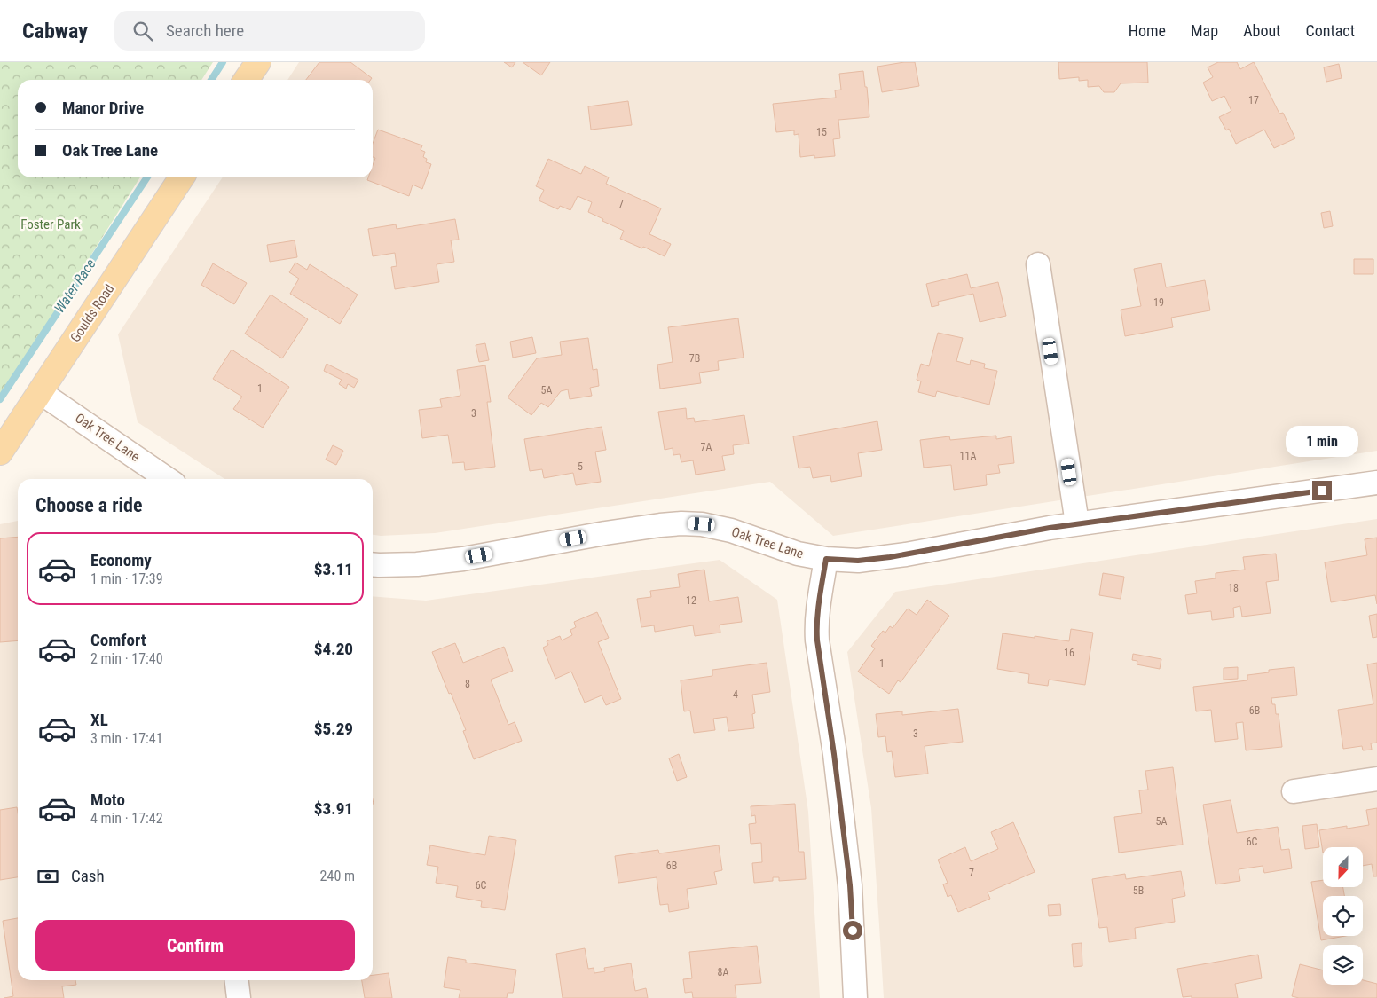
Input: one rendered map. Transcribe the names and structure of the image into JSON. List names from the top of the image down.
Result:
{
  "streets": {
    "main road": ["Goulds Road"],
    "street": ["Oak Tree Lane"]
  },
  "crossings": [
    ["Goulds Road", "Oak Tree Lane"]
  ],
  "water": ["Water Race"],
  "parks": ["Foster Park"],
  "house_numbers": [
    "17",
    "15",
    "7",
    "19",
    "7B",
    "1",
    "5A",
    "3",
    "7A",
    "11A",
    "5",
    "18",
    "12",
    "16",
    "1",
    "8",
    "4",
    "6B",
    "3",
    "5A",
    "6C",
    "6B",
    "7",
    "6C",
    "5B",
    "8A"
  ],
  "north": "bottom",
  "page": {
    "header": "Cabway",
    "search": "Search here",
    "nav": [
      "Home",
      "Map",
      "About",
      "Contact"
    ],
    "banner": ["Manor Drive", "Oak Tree Lane"],
    "bubble": "1 min",
    "heading": "Choose a ride",
    "list": [
      {
        "name": "Economy",
        "note": "1 min · 17:39",
        "value": "$3.11"
      },
      {
        "name": "Comfort",
        "note": "2 min · 17:40",
        "value": "$4.20"
      },
      {
        "name": "XL",
        "note": "3 min · 17:41",
        "value": "$5.29"
      },
      {
        "name": "Moto",
        "note": "4 min · 17:42",
        "value": "$3.91"
      }
    ],
    "pay": ["Cash", "240 m"],
    "buttons": "Confirm"
  }
}
